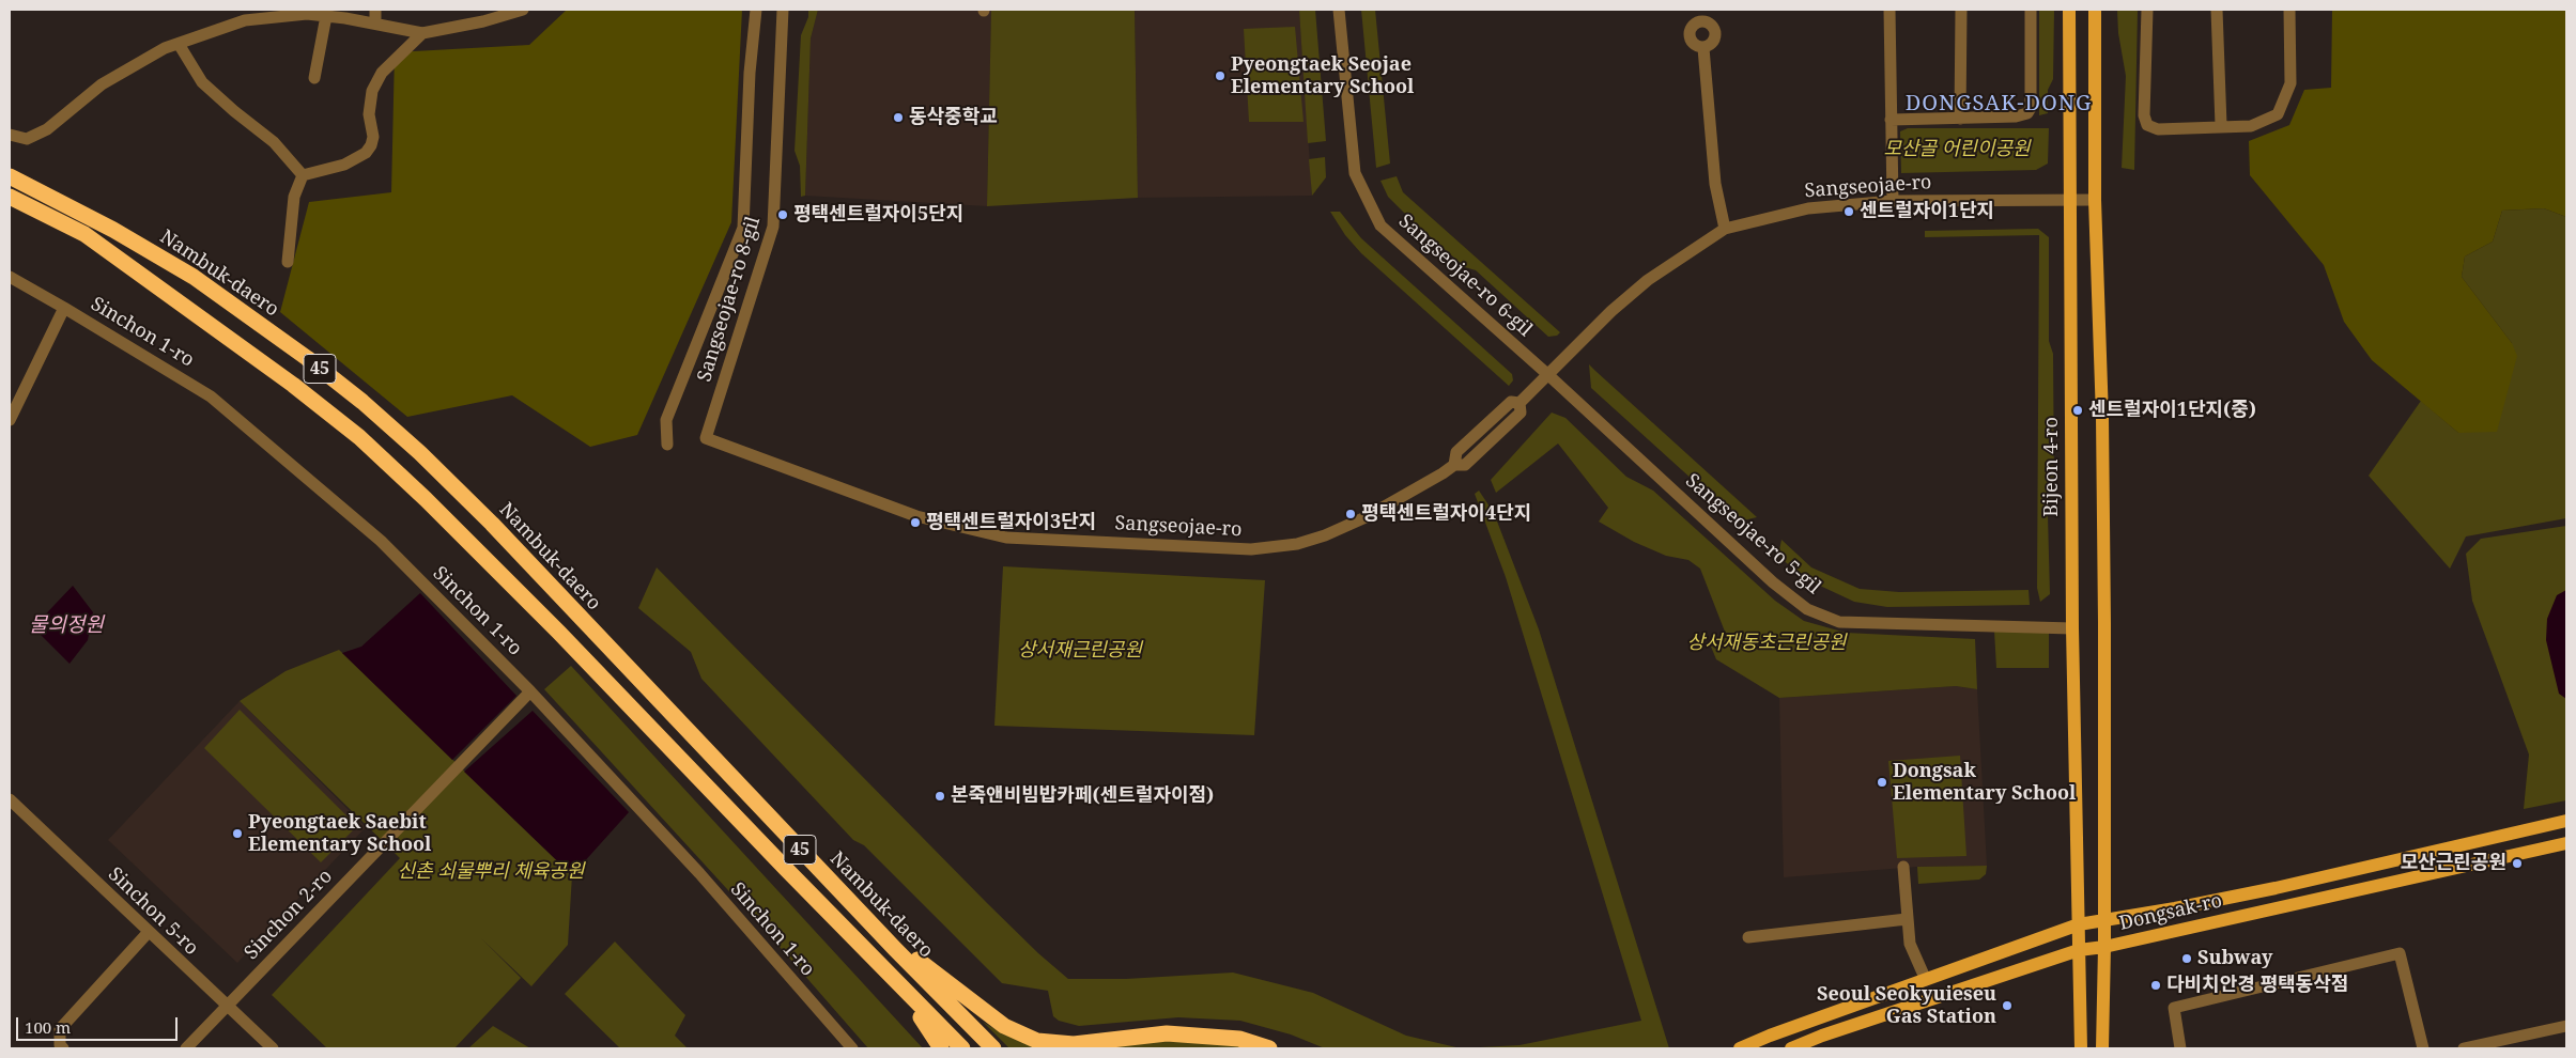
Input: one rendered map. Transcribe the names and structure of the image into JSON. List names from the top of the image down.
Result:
{
  "streets": {
    "highway": ["Nambuk-daero", "45"],
    "main road": ["Bijeon 4-ro", "Dongsak-ro"],
    "street": [
      "Sangseojae-ro",
      "Sangseojae-ro 6-gil",
      "Sangseojae-ro 8-gil",
      "Sinchon 1-ro",
      "Sangseojae-ro 5-gil",
      "Sinchon 5-ro",
      "Sinchon 2-ro"
    ]
  },
  "crossings": [
    ["Sangseojae-ro", "Sangseojae-ro 6-gil"],
    ["Sangseojae-ro", "Sangseojae-ro 8-gil"],
    ["Sangseojae-ro", "Bijeon 4-ro"],
    ["Sangseojae-ro", "Sangseojae-ro 5-gil"],
    ["Sangseojae-ro 6-gil", "Sangseojae-ro 5-gil"],
    ["Sinchon 1-ro", "Sinchon 2-ro"],
    ["Bijeon 4-ro", "Sangseojae-ro 5-gil"],
    ["Bijeon 4-ro", "Dongsak-ro"],
    ["Sinchon 5-ro", "Sinchon 2-ro"]
  ],
  "districts": ["DONGSAK-DONG"],
  "water": ["물의정원"],
  "parks": [
    "모산골 어린이공원",
    "상서재동초근린공원",
    "상서재근린공원",
    "신촌 쇠물뿌리 체육공원"
  ],
  "places": [
    "Pyeongtaek Seojae Elementary School",
    "동삭중학교",
    "센트럴자이1단지",
    "평택센트럴자이5단지",
    "센트럴자이1단지(중)",
    "평택센트럴자이4단지",
    "평택센트럴자이3단지",
    "Dongsak Elementary School",
    "본죽앤비빔밥카페(센트럴자이점)",
    "Pyeongtaek Saebit Elementary School",
    "모산근린공원",
    "Subway",
    "다비치안경 평택동삭점",
    "Seoul Seokyuieseu Gas Station"
  ],
  "scale_bar": "100 m"
}
